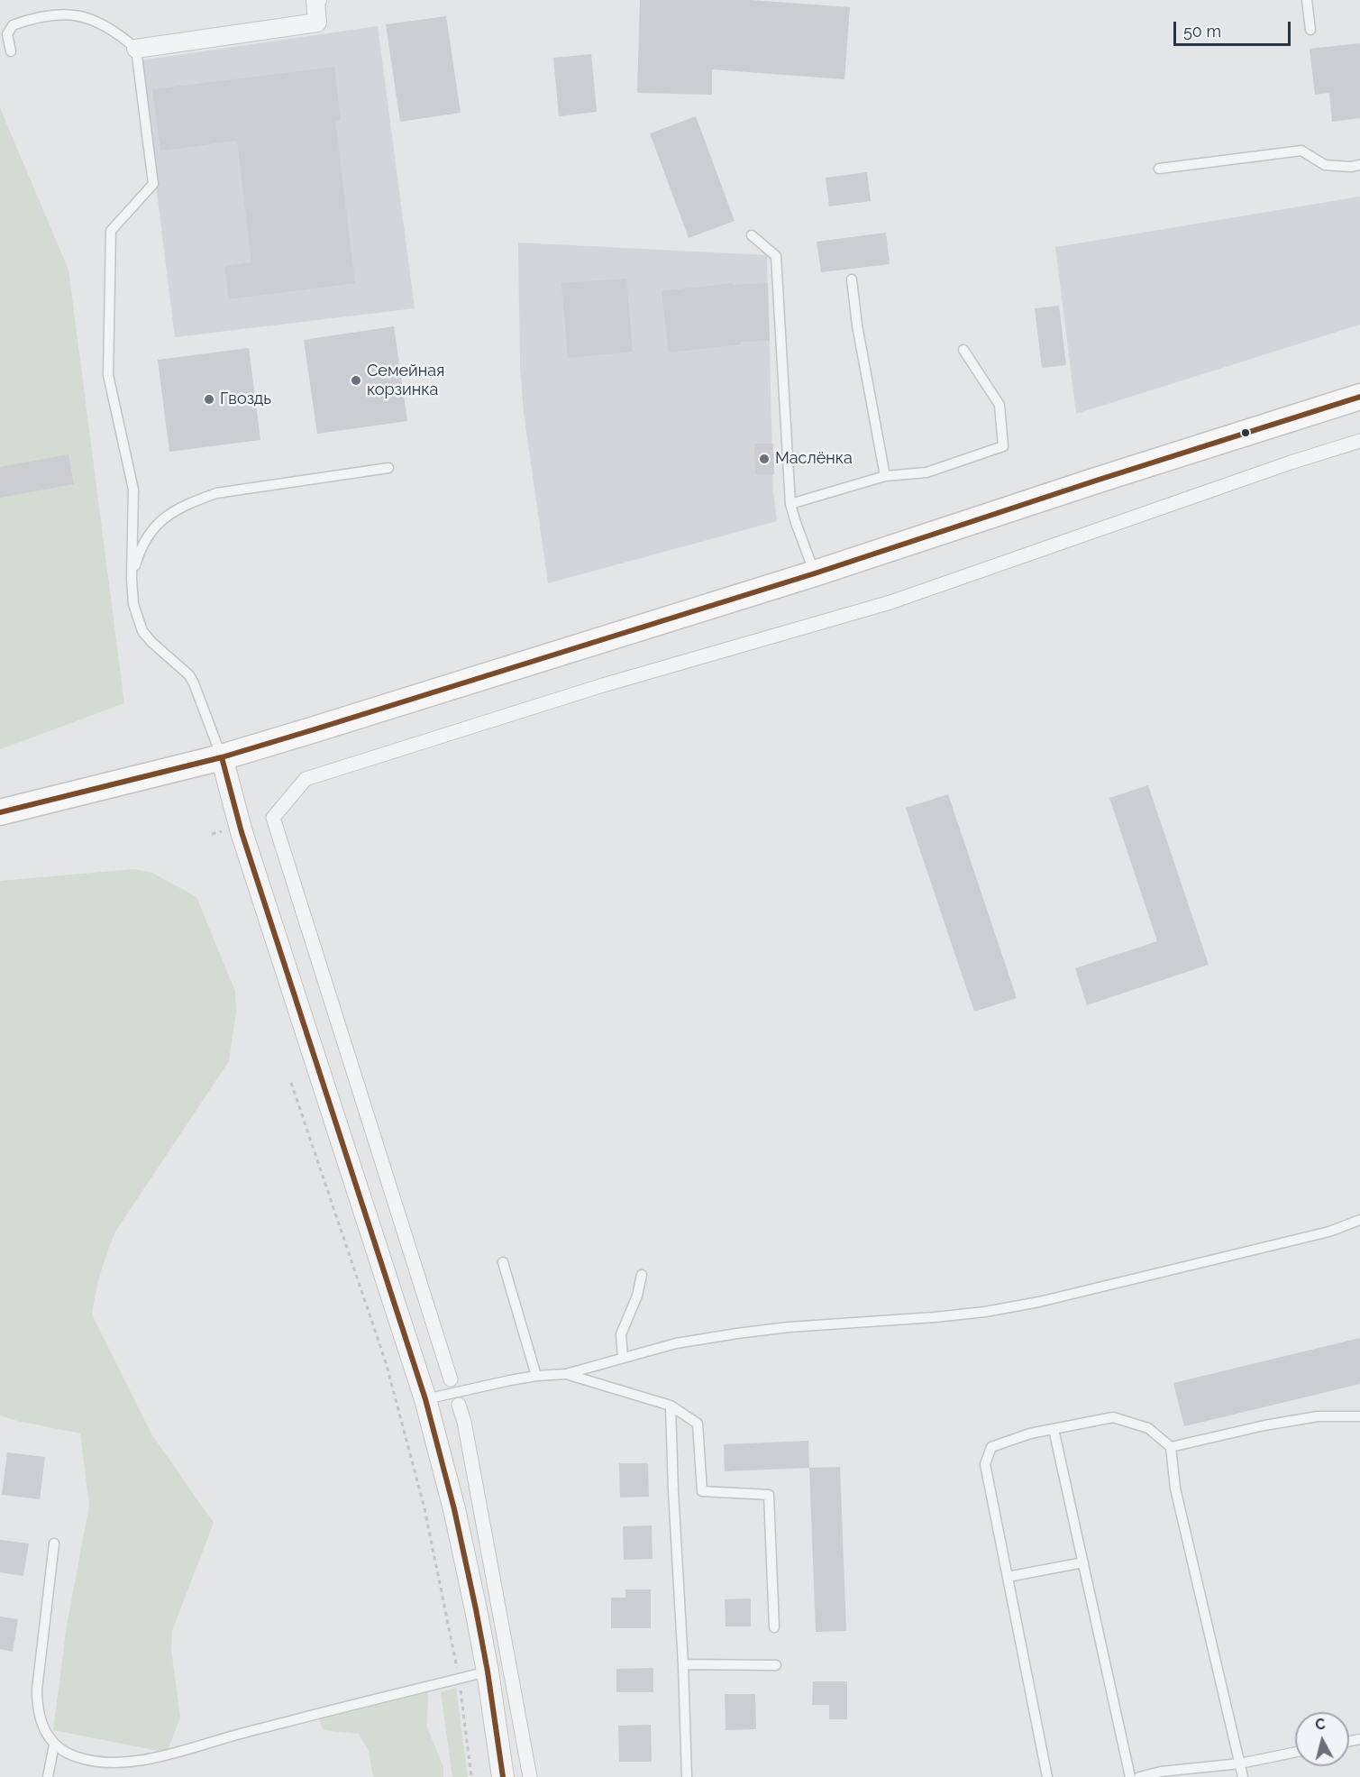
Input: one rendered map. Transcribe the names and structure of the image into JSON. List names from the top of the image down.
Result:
{
  "places": ["Семейная корзинка", "Гвоздь", "Маслёнка"],
  "scale_bar": "50 m",
  "north": "top"
}
